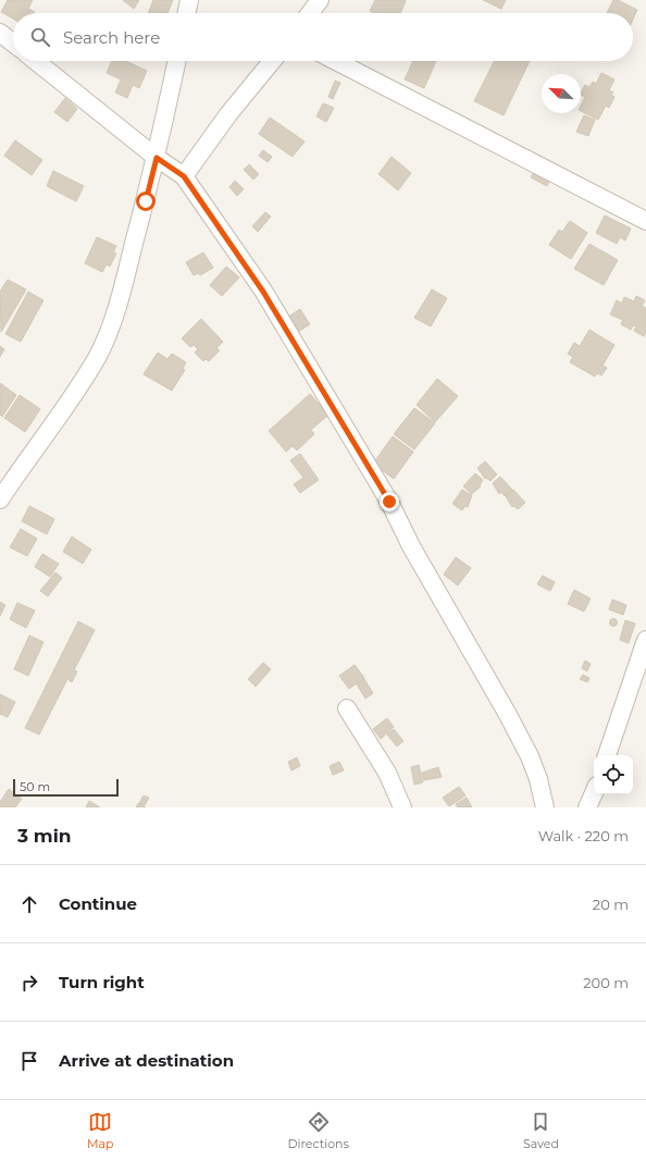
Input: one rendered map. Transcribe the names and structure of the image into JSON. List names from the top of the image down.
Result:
{
  "scale_bar": "50 m",
  "north": "top left",
  "page": {
    "search": "Search here",
    "scale": "50 m",
    "heading": ["3 min", "Walk · 220 m"],
    "list": [
      ["Continue", "20 m"],
      ["Turn right", "200 m"],
      "Arrive at destination"
    ],
    "nav": ["Map", "Directions", "Saved"]
  }
}
